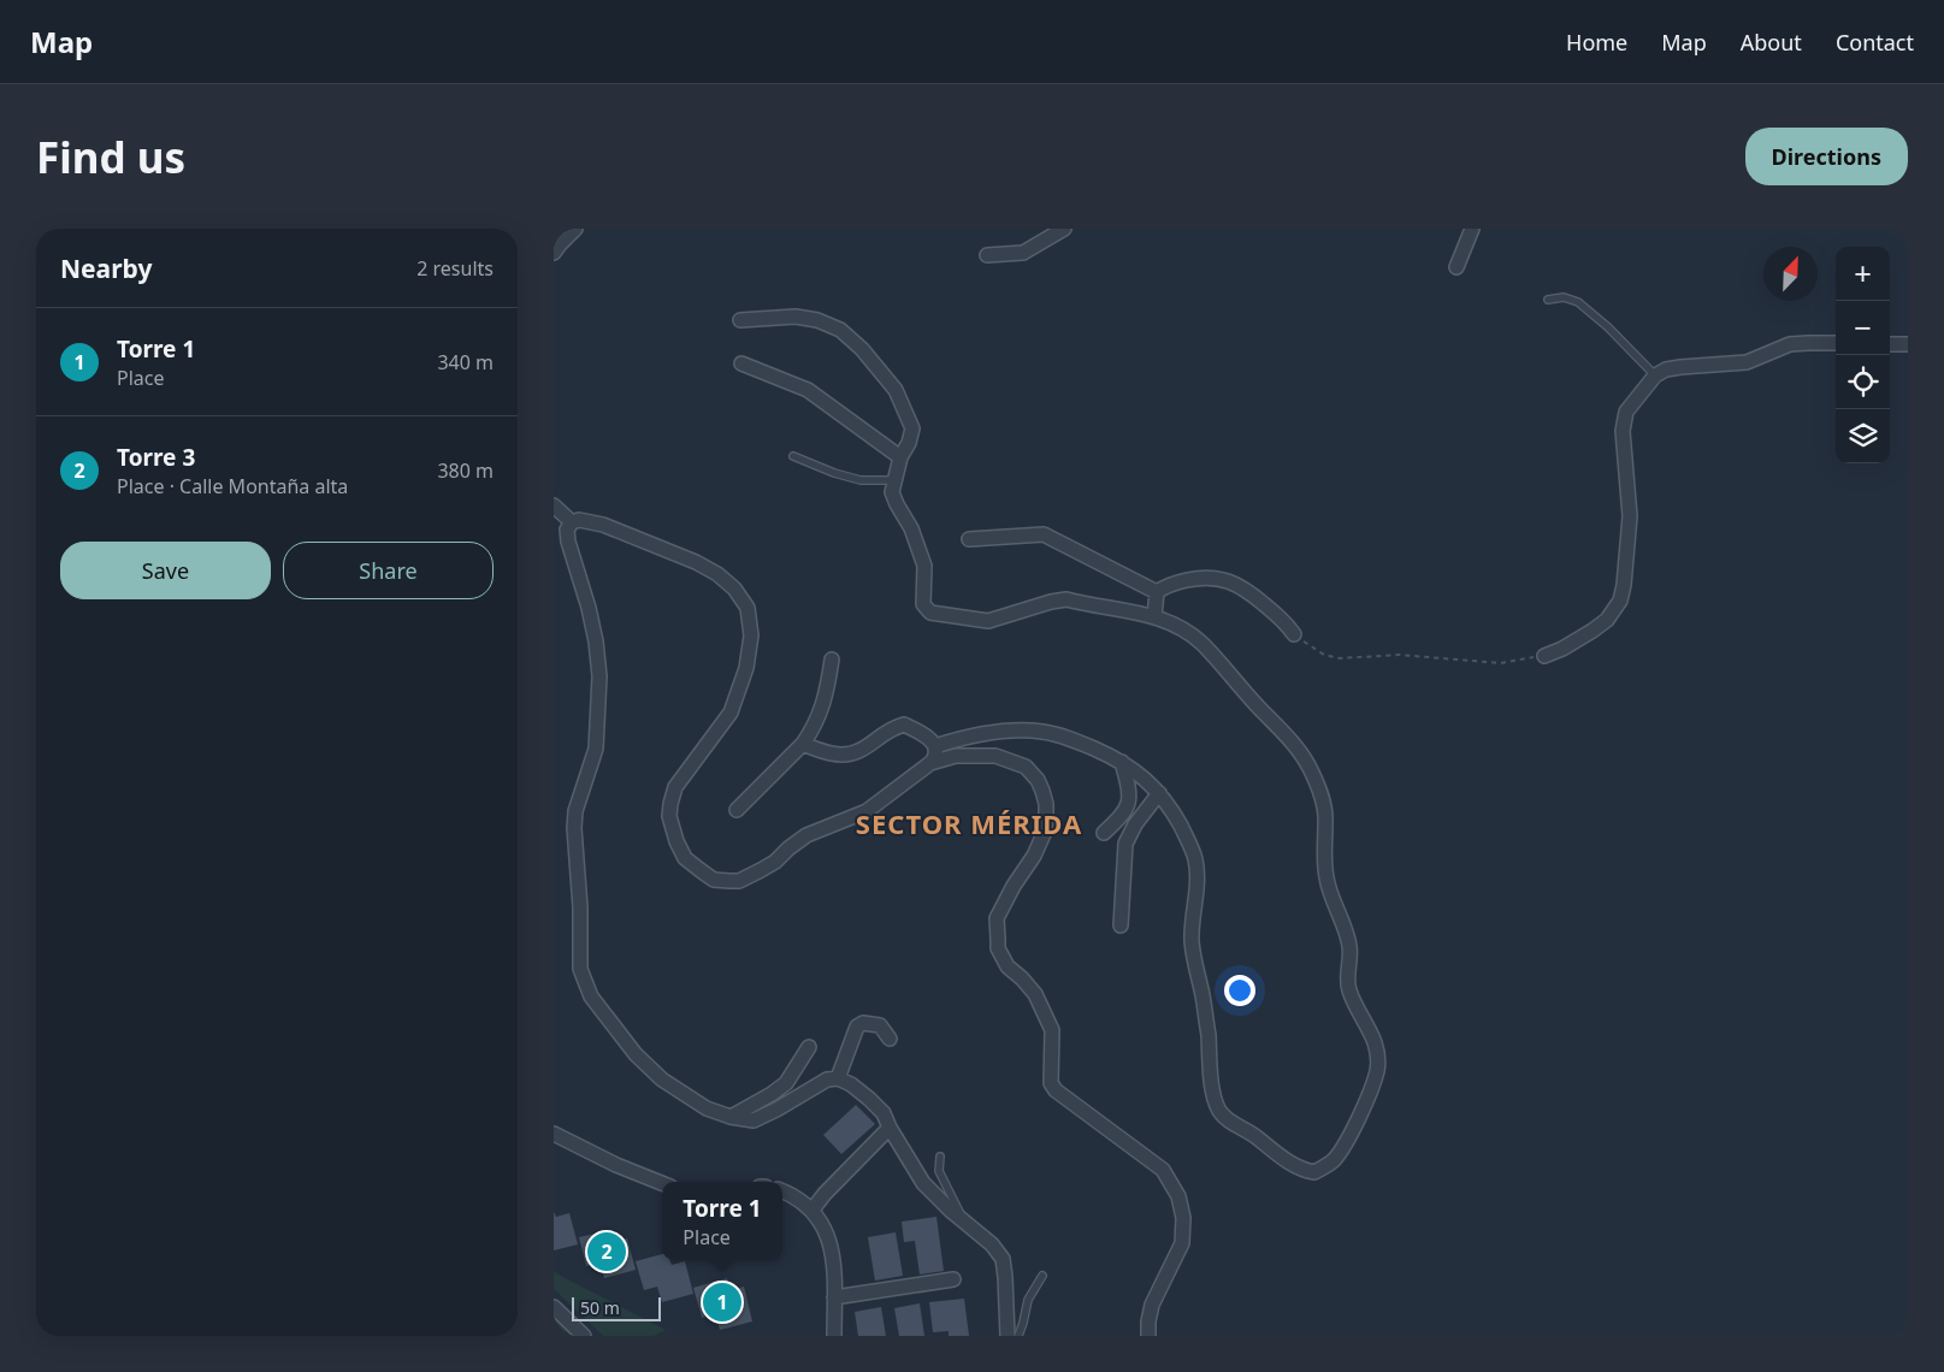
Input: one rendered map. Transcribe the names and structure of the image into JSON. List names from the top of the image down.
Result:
{
  "districts": ["SECTOR MÉRIDA"],
  "scale_bar": "50 m",
  "north": "top right",
  "page": {
    "header": "Map",
    "nav": [
      "Home",
      "Map",
      "About",
      "Contact"
    ],
    "buttons": [
      "Directions",
      ["Save", "Share"]
    ],
    "title": "Find us",
    "heading": ["Nearby", "2 results"],
    "map_buttons": ["+", "−"],
    "list": [
      {
        "mark": "1",
        "name": "Torre 1",
        "note": "Place",
        "value": "340 m"
      },
      {
        "mark": "2",
        "name": "Torre 3",
        "note": "Place · Calle Montaña alta",
        "value": "380 m"
      }
    ],
    "popup": ["Torre 1", "Place"],
    "pins": ["2", "1"],
    "scale": "50 m"
  }
}
